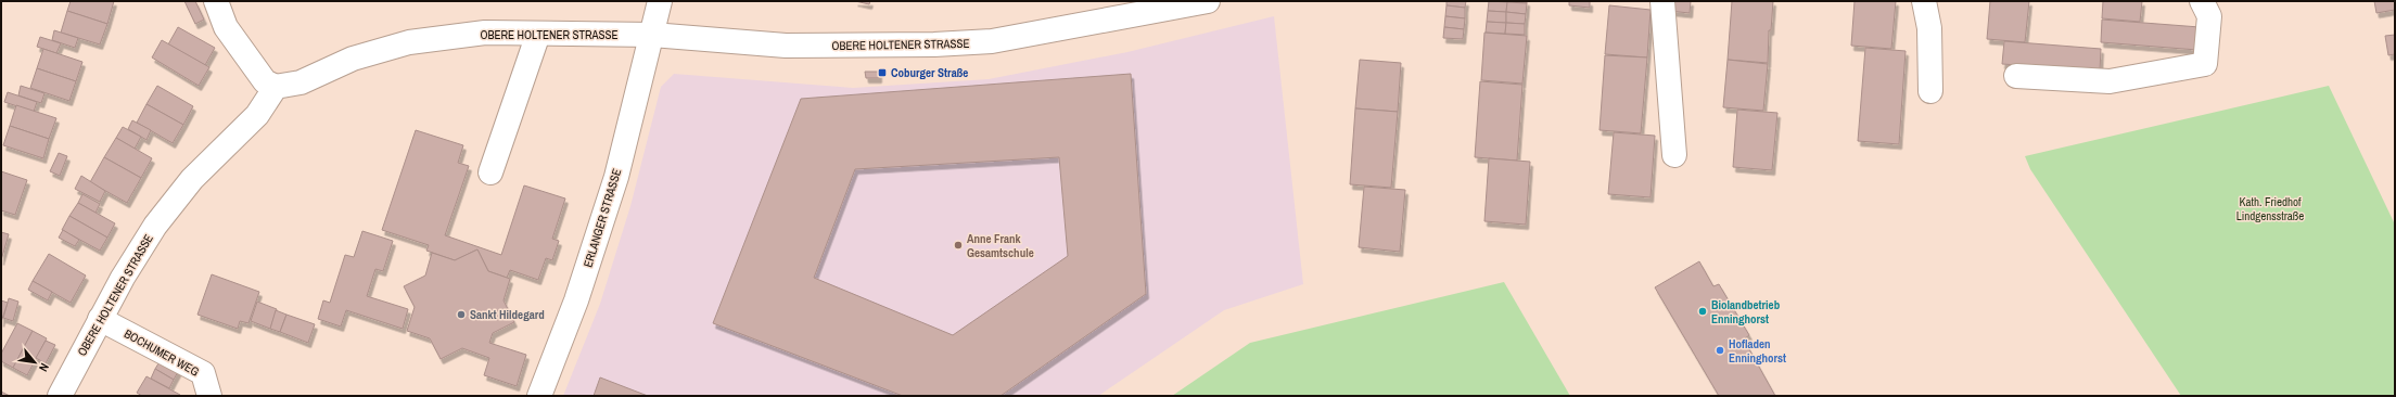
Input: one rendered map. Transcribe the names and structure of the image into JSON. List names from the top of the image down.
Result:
{
  "streets": {
    "street": ["OBERE HOLTENER STRASSE", "ERLANGER STRASSE", "BOCHUMER WEG"]
  },
  "crossings": [
    ["OBERE HOLTENER STRASSE", "ERLANGER STRASSE"],
    ["OBERE HOLTENER STRASSE", "BOCHUMER WEG"]
  ],
  "parks": ["Kath. Friedhof Lindgensstraße"],
  "places": {
    "transit": ["Coburger Straße"],
    "other": [
      "Anne Frank Gesamtschule",
      "Biolandbetrieb Enninghorst",
      "Sankt Hildegard",
      "Hofladen Enninghorst"
    ]
  },
  "north": "bottom right"
}
